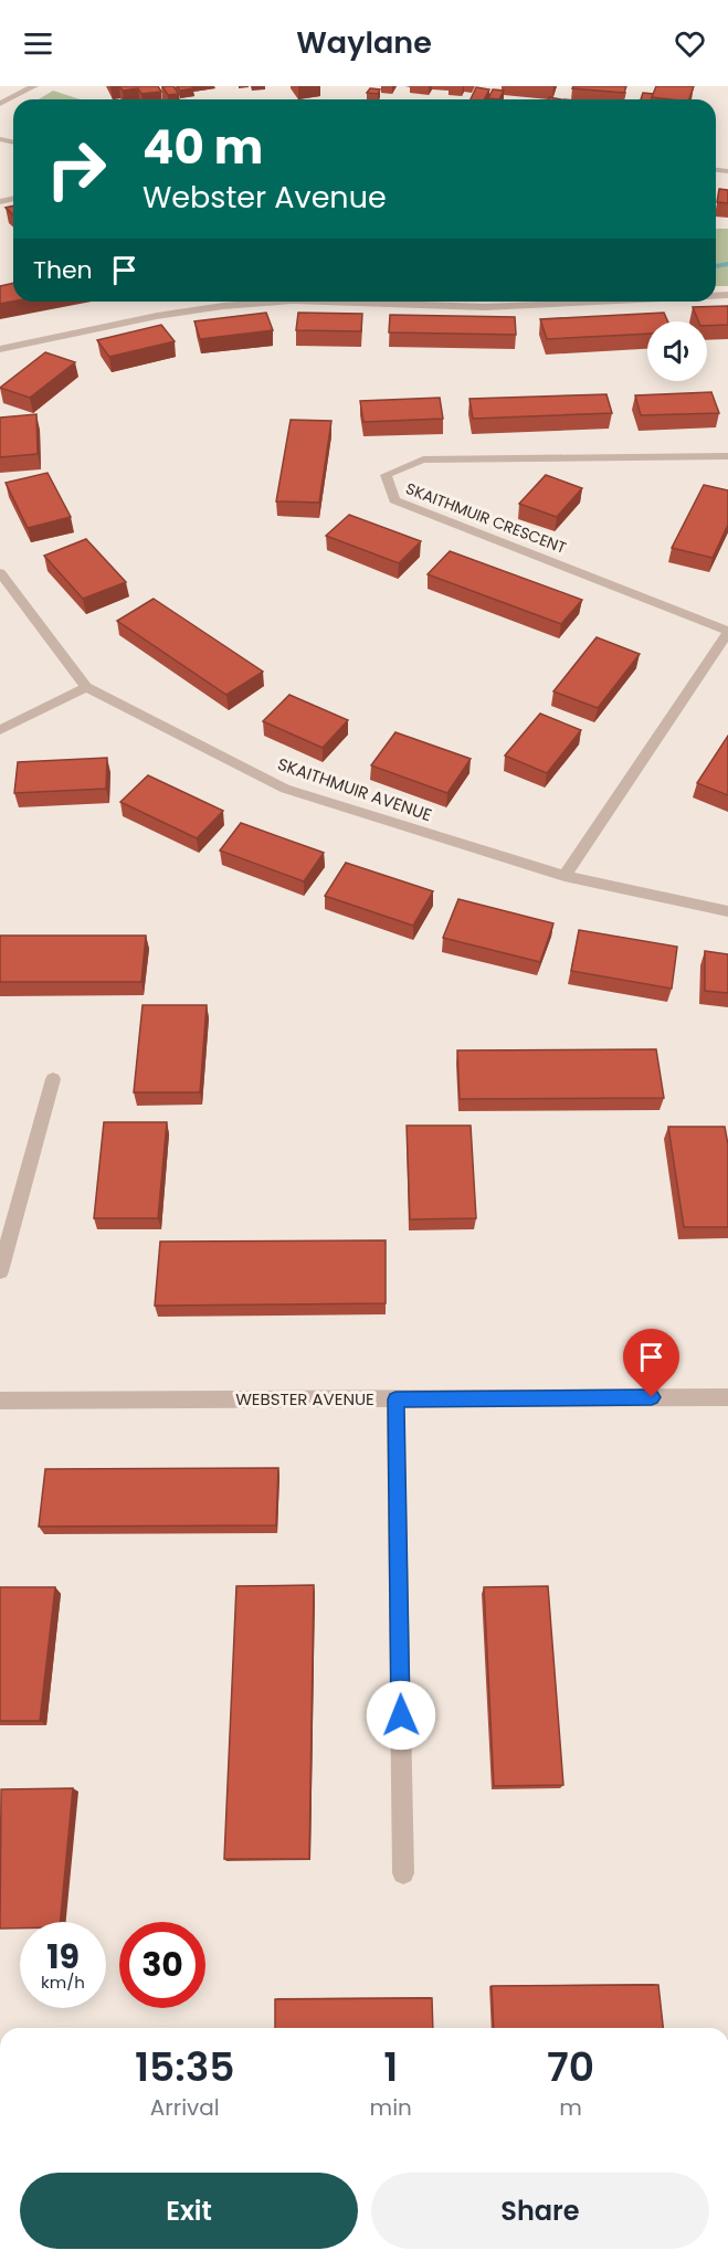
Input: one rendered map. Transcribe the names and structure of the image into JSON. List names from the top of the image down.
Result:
{
  "streets": {
    "street": ["SKAITHMUIR CRESCENT", "SKAITHMUIR AVENUE", "WEBSTER AVENUE"]
  },
  "crossings": [
    ["SKAITHMUIR CRESCENT", "SKAITHMUIR AVENUE"]
  ],
  "page": {
    "header": "Waylane",
    "turn": ["40 m", "Webster Avenue"],
    "then": "Then",
    "speed": "19 km/h",
    "limit": "30",
    "eta": [
      "15:35",
      "Arrival",
      "1",
      "min",
      "70",
      "m"
    ],
    "buttons": ["Exit", "Share"]
  }
}
